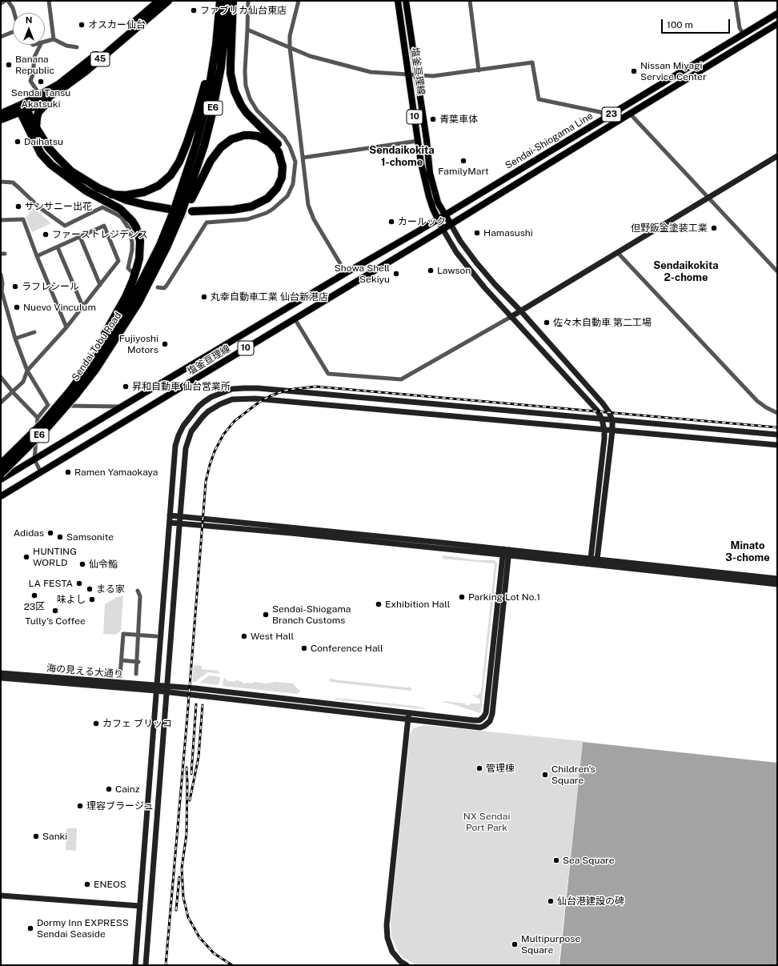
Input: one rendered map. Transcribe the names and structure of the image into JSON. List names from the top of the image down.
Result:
{
  "streets": {
    "highway": ["45", "E6", "Sendai-Tobu Road"],
    "main road": [
      "塩釜亘理線",
      "23",
      "10",
      "Sendai-Shiogama Line"
    ],
    "street": ["海の見える大通り"]
  },
  "crossings": [
    ["塩釜亘理線", "Sendai-Shiogama Line"],
    ["E6", "Sendai-Tobu Road"]
  ],
  "districts": ["Sendaikokita 1-chome", "Sendaikokita 2-chome", "Minato 3-chome"],
  "parks": ["NX Sendai Port Park"],
  "places": [
    "ファブリカ仙台東店",
    "オスカー仙台",
    "Banana Republic",
    "Nissan Miyagi Service Center",
    "Sendai Tansu Akatsuki",
    "青葉車体",
    "Daihatsu",
    "FamilyMart",
    "サンサニー出花",
    "カールック",
    "但野鈑金塗装工業",
    "Hamasushi",
    "ファーストレジデンス",
    "Lawson",
    "Showa Shell Sekiyu",
    "ラフレシール",
    "丸幸自動車工業 仙台新港店",
    "Nuevo Vinculum",
    "佐々木自動車 第二工場",
    "Fujiyoshi Motors",
    "昇和自動車 仙台営業所",
    "Ramen Yamaokaya",
    "Adidas",
    "Samsonite",
    "HUNTING WORLD",
    "仙令鮨",
    "LA FESTA",
    "まる家",
    "23区",
    "Parking Lot No.1",
    "味よし",
    "Exhibition Hall",
    "Tully's Coffee",
    "Sendai-Shiogama Branch Customs",
    "West Hall",
    "Conference Hall",
    "カフェ ブリッコ",
    "管理棟",
    "Children's Square",
    "Cainz",
    "理容ブラージュ",
    "Sanki",
    "Sea Square",
    "ENEOS",
    "仙台港建設の碑",
    "Dormy Inn EXPRESS Sendai Seaside",
    "Multipurpose Square"
  ],
  "scale_bar": "100 m",
  "north": "top"
}
